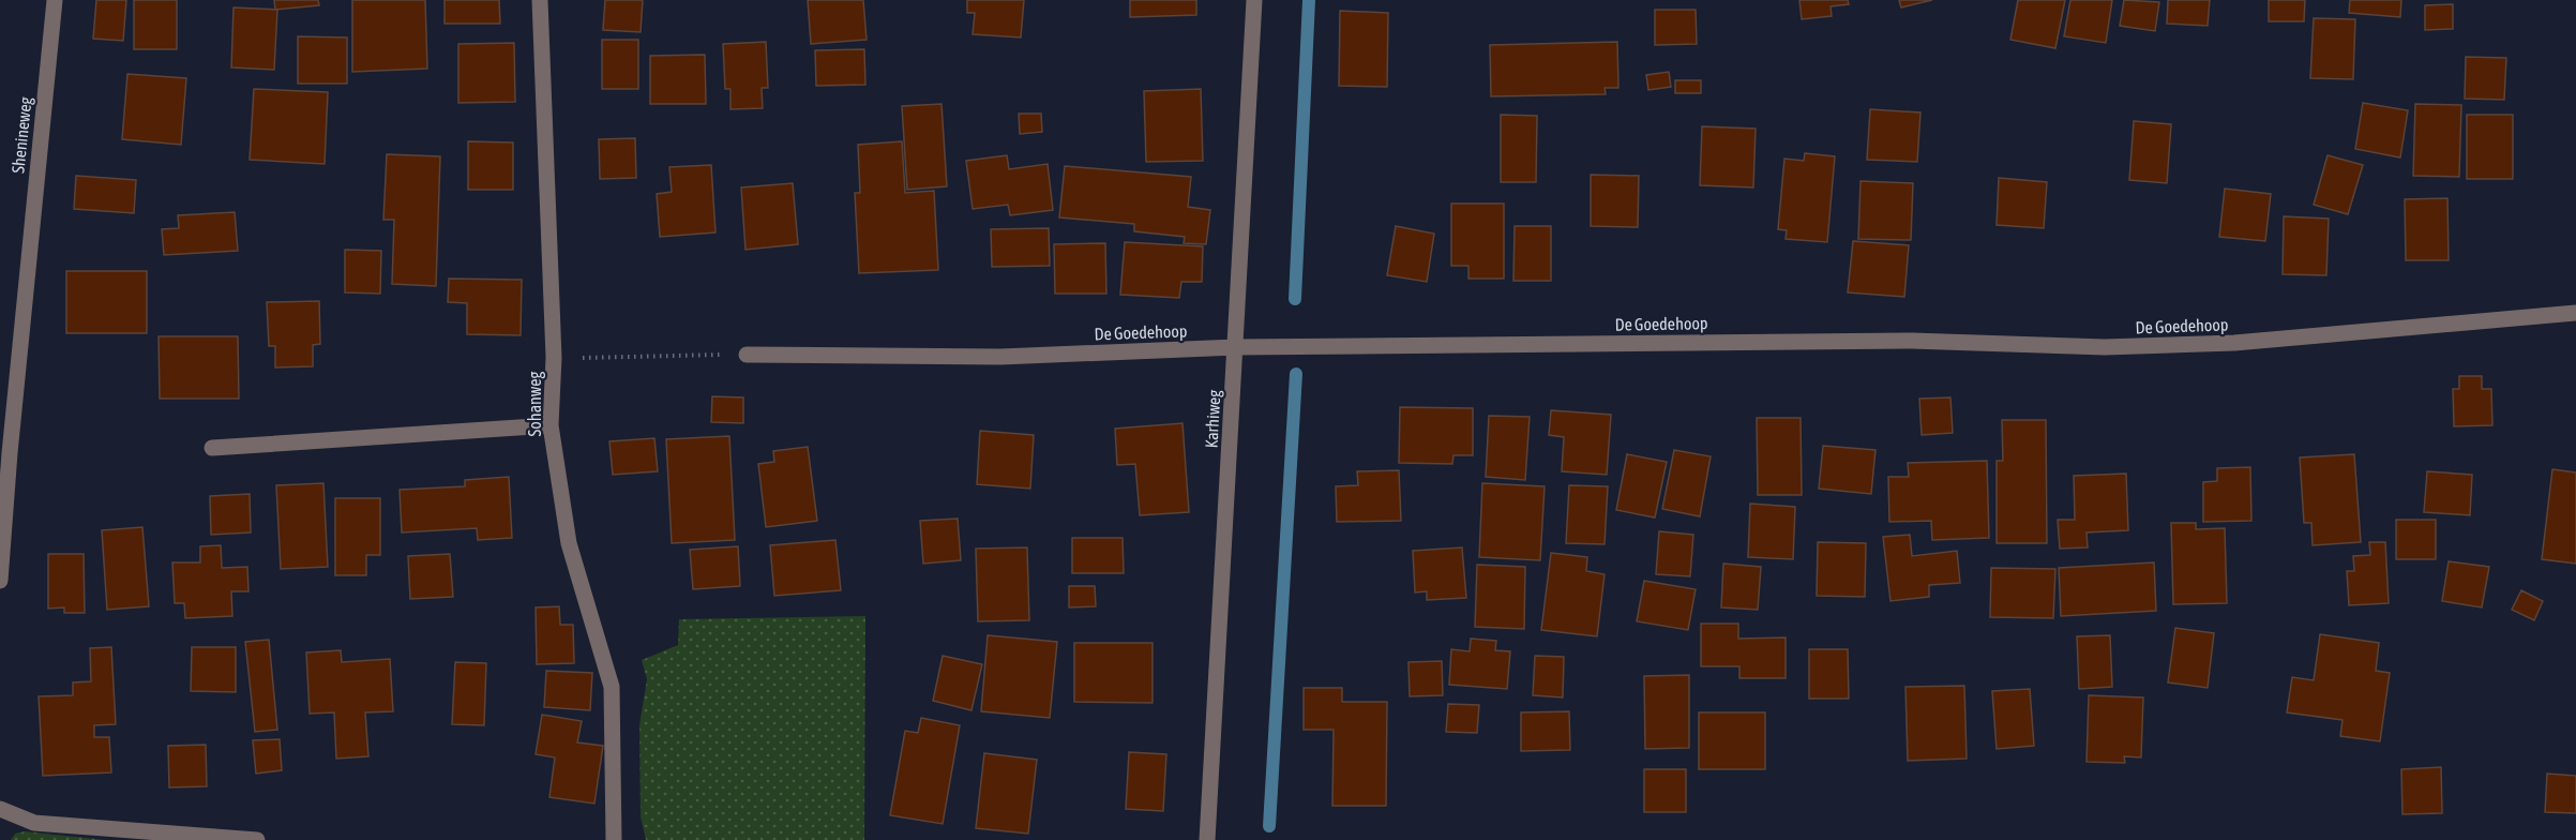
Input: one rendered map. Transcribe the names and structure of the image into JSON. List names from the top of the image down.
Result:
{
  "streets": {
    "street": [
      "Shenineweg",
      "De Goedehoop",
      "Sohanweg",
      "Karhiweg"
    ]
  },
  "crossings": [
    ["De Goedehoop", "Karhiweg"]
  ]
}
